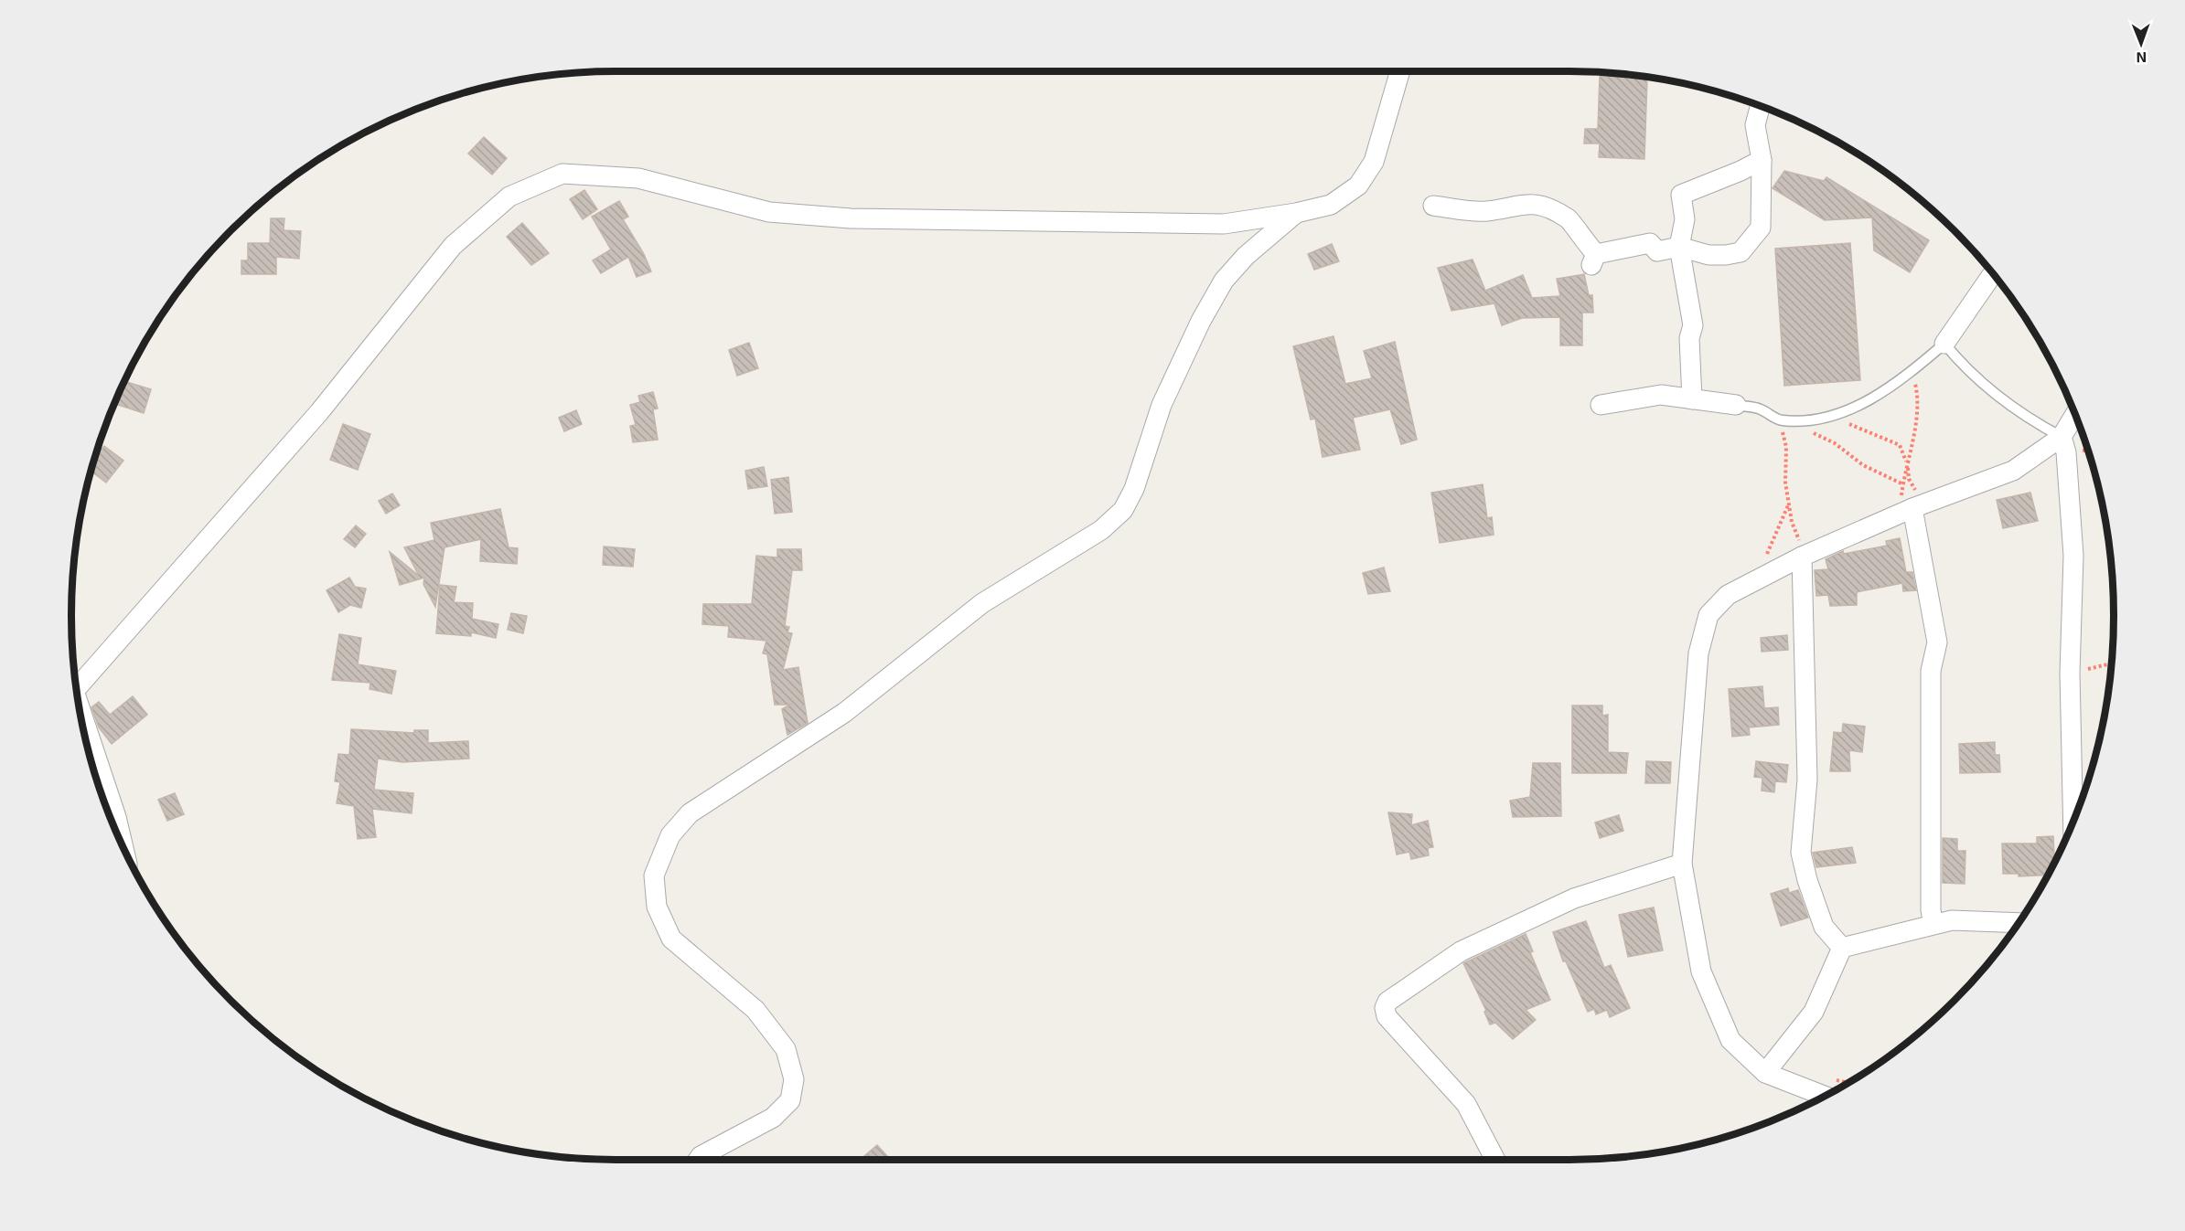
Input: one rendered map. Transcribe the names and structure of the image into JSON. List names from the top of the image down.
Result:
{
  "north": "bottom"
}
